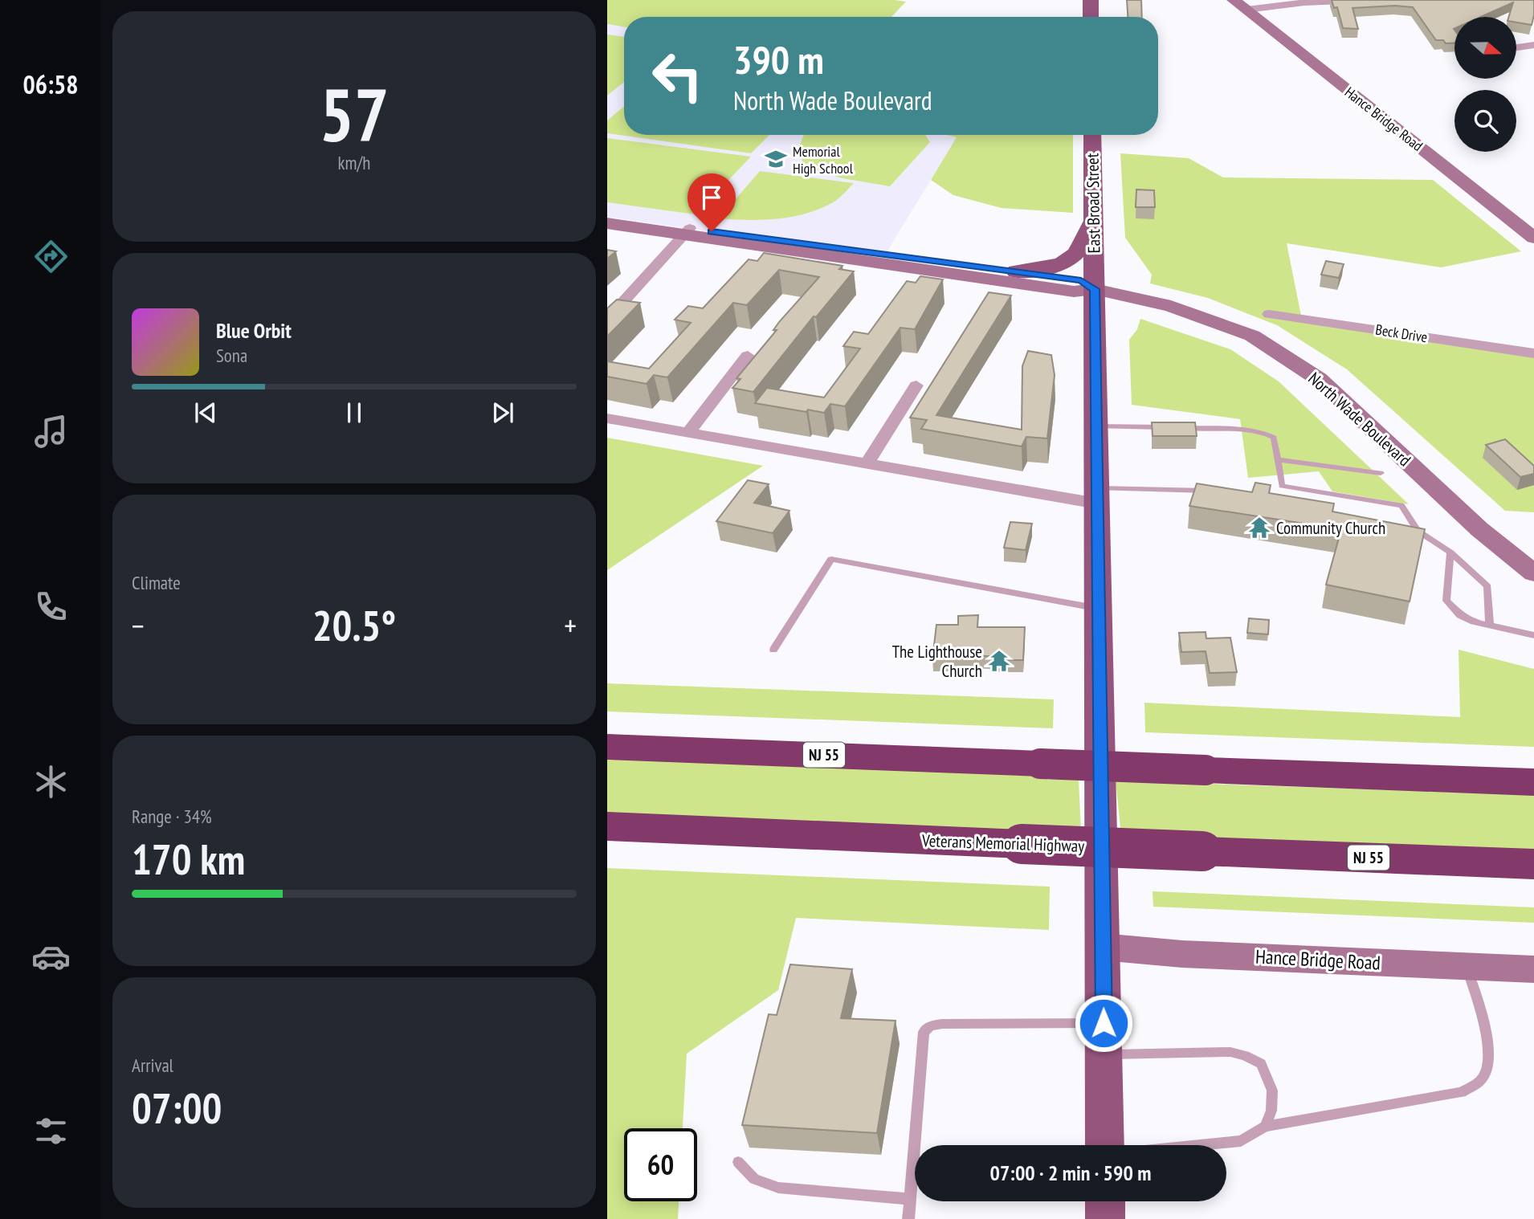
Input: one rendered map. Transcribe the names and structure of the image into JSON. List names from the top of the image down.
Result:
{
  "streets": {
    "highway": ["NJ 55", "Veterans Memorial Highway"],
    "main road": ["Hance Bridge Road", "East Broad Street", "North Wade Boulevard"],
    "street": ["Beck Drive"]
  },
  "crossings": [
    ["Hance Bridge Road", "East Broad Street"],
    ["East Broad Street", "North Wade Boulevard"]
  ],
  "places": {
    "school or university": ["Memorial High School"],
    "temple": ["Community Church", "The Lighthouse Church"]
  },
  "north": "right",
  "page": {
    "tabs": "06:58",
    "tile": [
      ["57", "km/h"],
      "Climate",
      ["Range · 34%", "170 km"],
      ["Arrival", "07:00"]
    ],
    "turn": ["390 m", "North Wade Boulevard"],
    "song": ["Blue Orbit", "Sona"],
    "heat": ["−", "20.5°", "+"],
    "limit": "60",
    "trip": "07:00 · 2 min · 590 m"
  }
}
